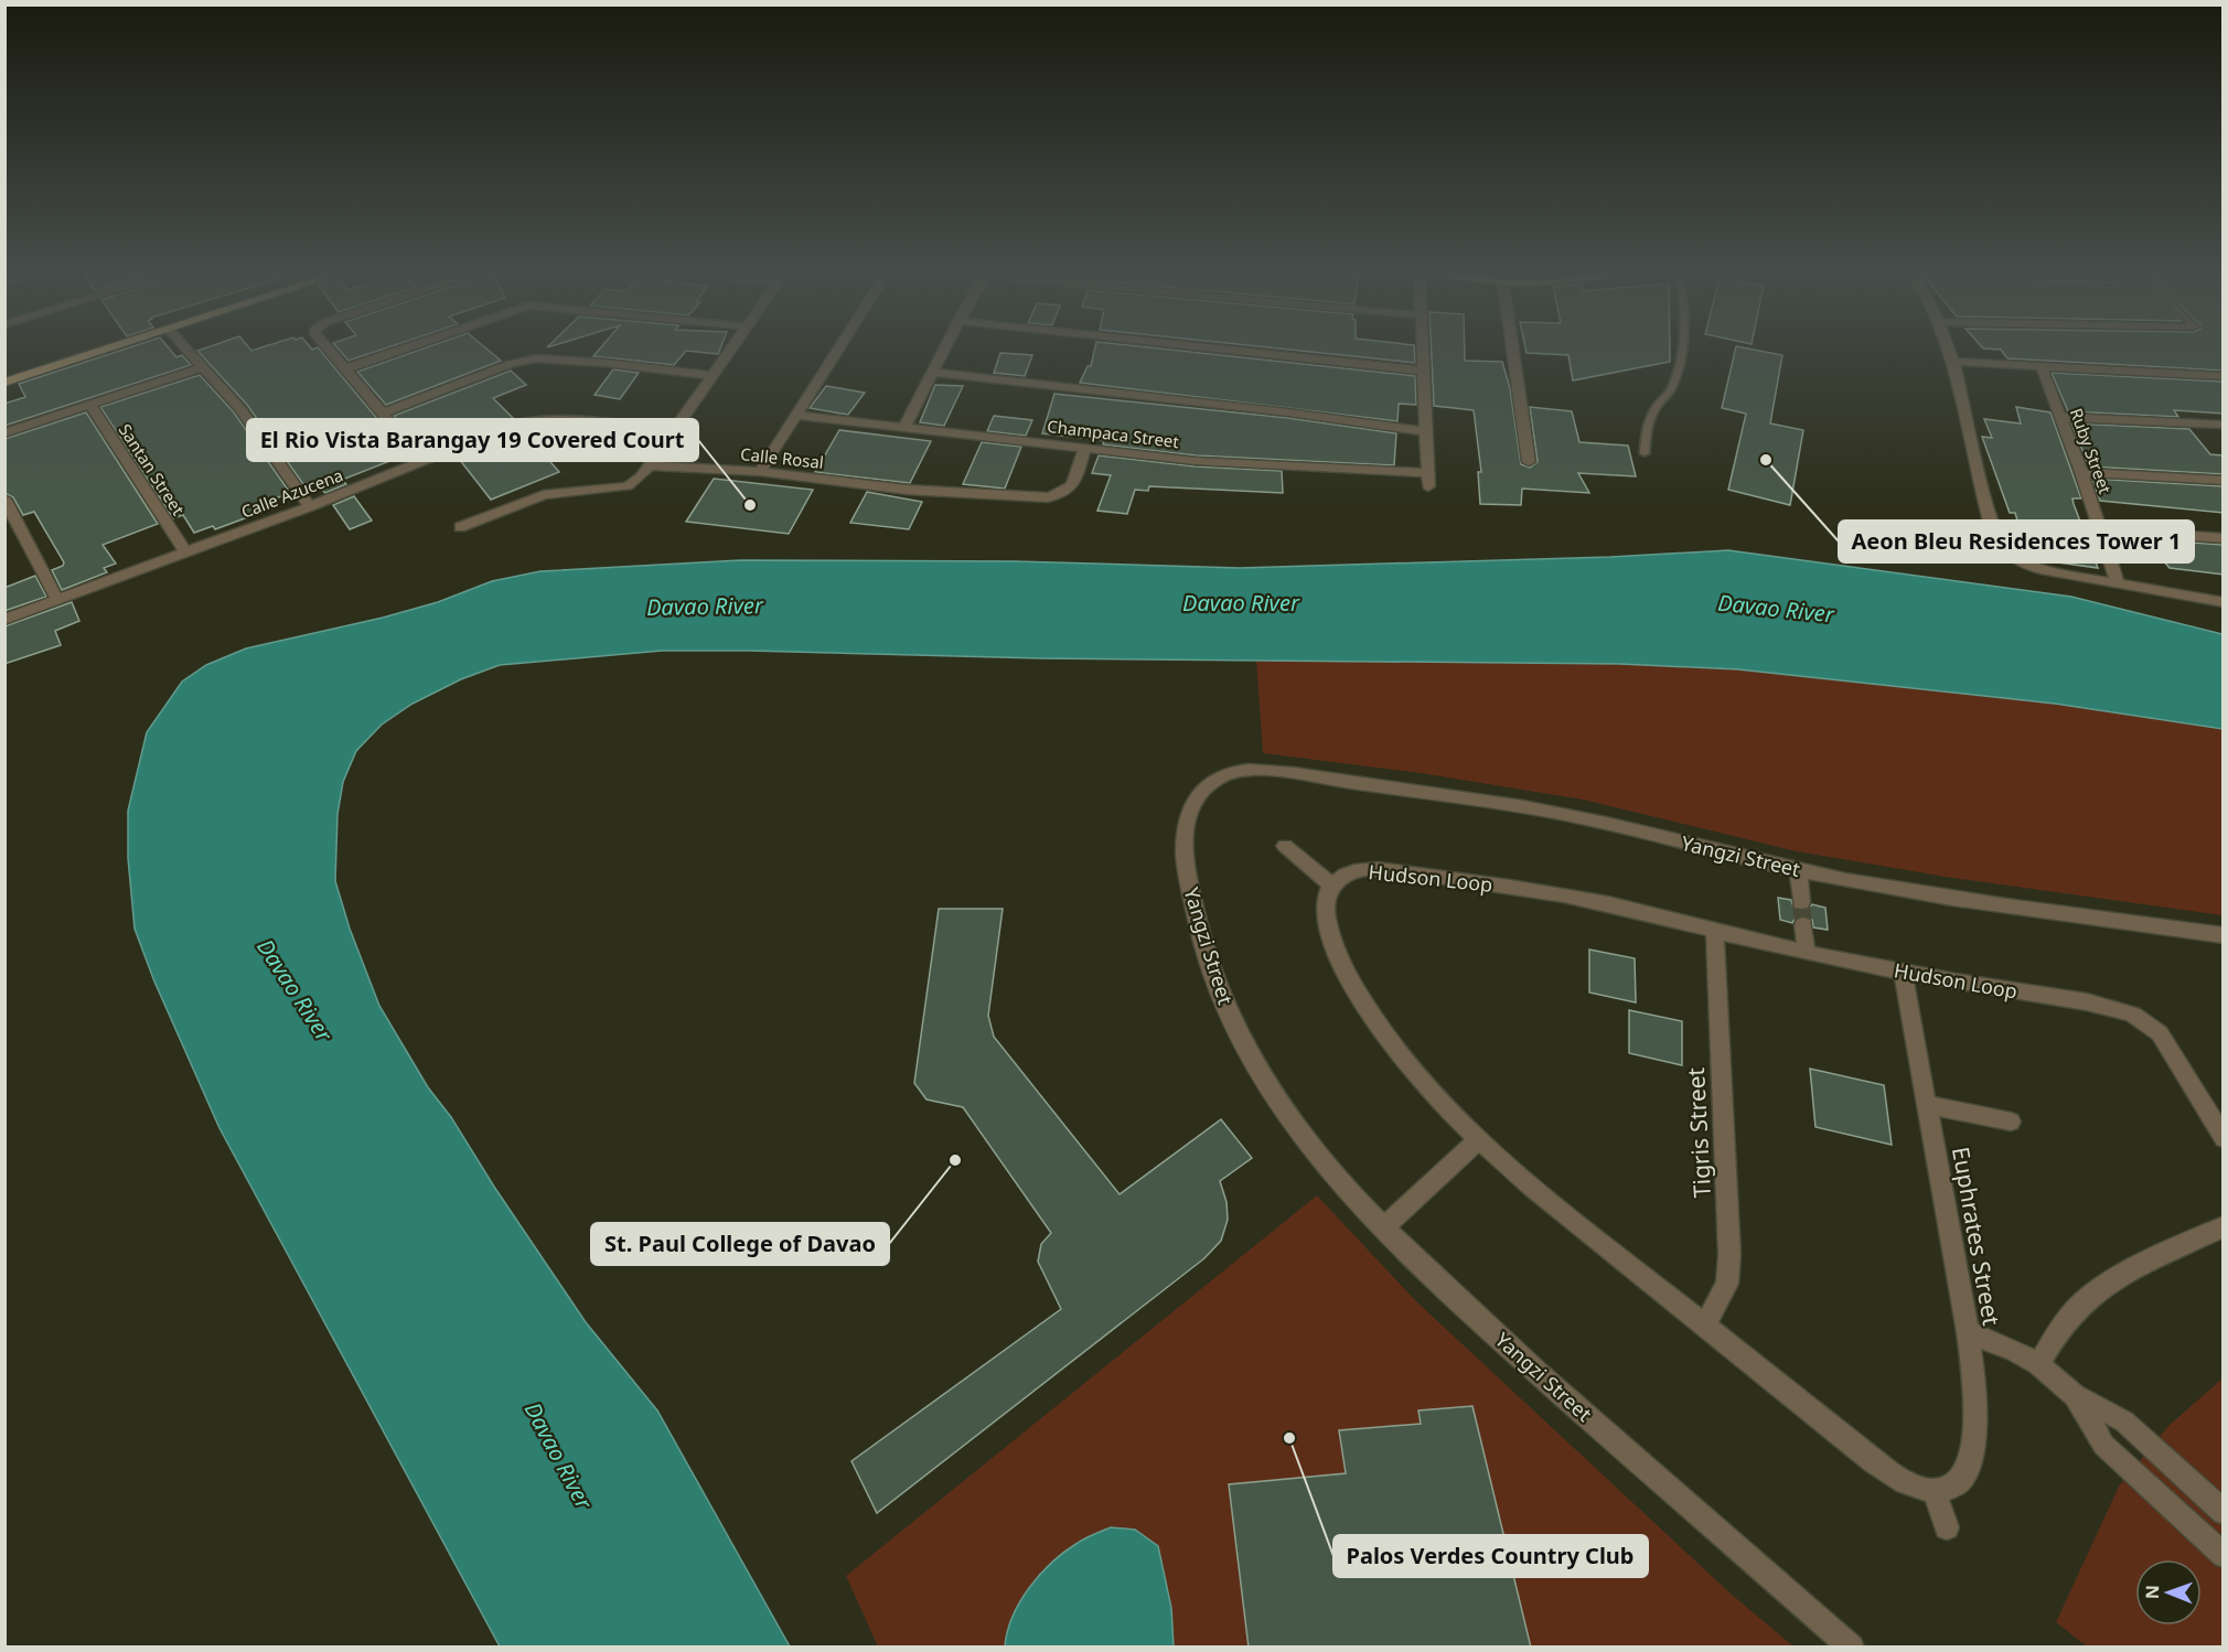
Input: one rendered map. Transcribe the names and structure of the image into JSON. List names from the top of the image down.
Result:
{
  "streets": {
    "street": [
      "Champaca Street",
      "Ruby Street",
      "Calle Rosal",
      "Santan Street",
      "Calle Azucena",
      "Yangzi Street",
      "Hudson Loop",
      "Tigris Street",
      "Euphrates Street"
    ]
  },
  "crossings": [
    ["Champaca Street", "Calle Rosal"],
    ["Santan Street", "Calle Azucena"],
    ["Hudson Loop", "Tigris Street"],
    ["Hudson Loop", "Euphrates Street"]
  ],
  "water": ["Davao River"],
  "places": [
    "Aeon Bleu Residences Tower 1",
    "El Rio Vista Barangay 19 Covered Court",
    "St. Paul College of Davao",
    "Palos Verdes Country Club"
  ],
  "north": "left"
}
